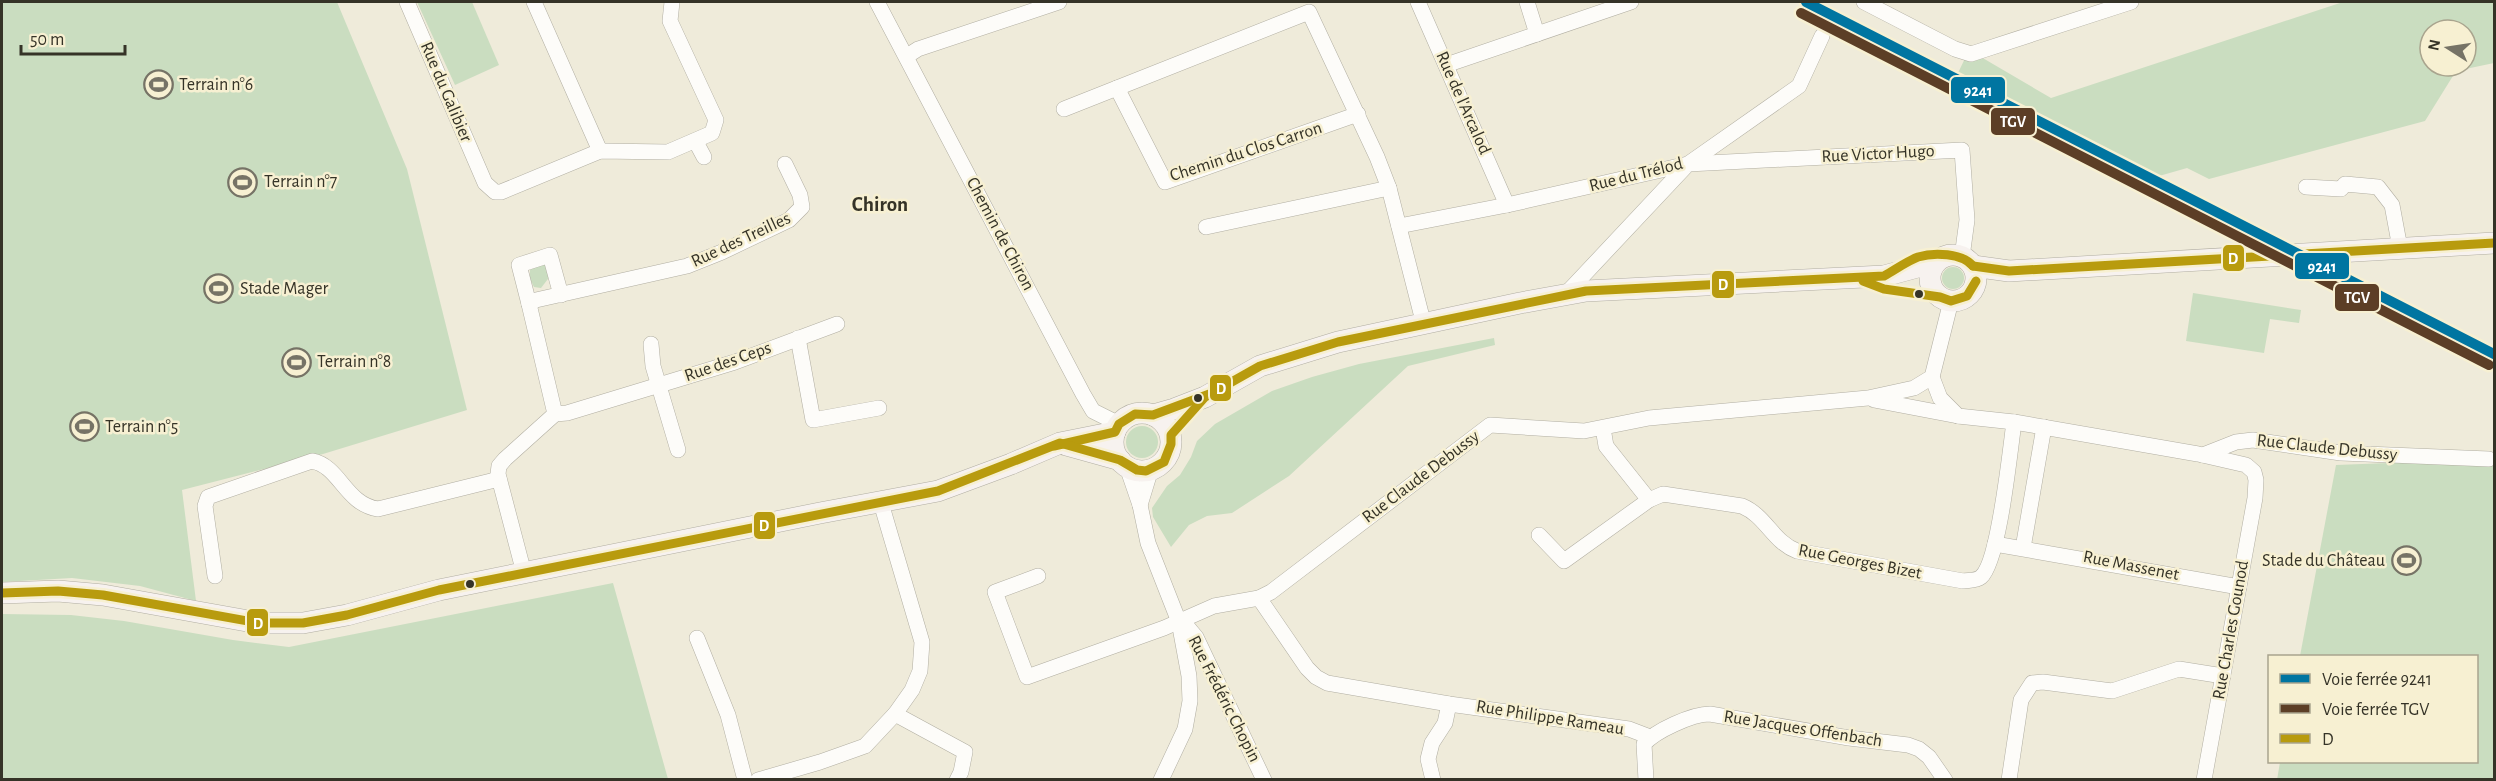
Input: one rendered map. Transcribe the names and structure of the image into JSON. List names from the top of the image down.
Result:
{
  "streets": {
    "street": [
      "Rue du Galibier",
      "Rue de l'Arcalod",
      "Chemin du Clos Carron",
      "Rue Victor Hugo",
      "Rue du Trélod",
      "Chemin de Chiron",
      "Rue des Treilles",
      "Rue des Ceps",
      "Rue Claude Debussy",
      "Rue Georges Bizet",
      "Rue Massenet",
      "Rue Charles Gounod",
      "Rue Frédéric Chopin",
      "Rue Philippe Rameau",
      "Rue Jacques Offenbach"
    ]
  },
  "crossings": [
    ["Rue de l'Arcalod", "Rue du Trélod"],
    ["Rue Victor Hugo", "Rue du Trélod"],
    ["Rue Claude Debussy", "Rue Georges Bizet"],
    ["Rue Claude Debussy", "Rue Charles Gounod"],
    ["Rue Claude Debussy", "Rue Frédéric Chopin"],
    ["Rue Claude Debussy", "Rue Philippe Rameau"],
    ["Rue Georges Bizet", "Rue Massenet"],
    ["Rue Massenet", "Rue Charles Gounod"],
    ["Rue Philippe Rameau", "Rue Jacques Offenbach"]
  ],
  "districts": ["Chiron"],
  "places": {
    "sports": [
      "Terrain n°6",
      "Terrain n°7",
      "Stade Mager",
      "Terrain n°8",
      "Terrain n°5",
      "Stade du Château"
    ]
  },
  "lines": ["rail line 9241", "rail line TGV", "transit line D"],
  "legend": ["Voie ferrée 9241", "Voie ferrée TGV", "D"],
  "scale_bar": "50 m",
  "north": "left"
}
